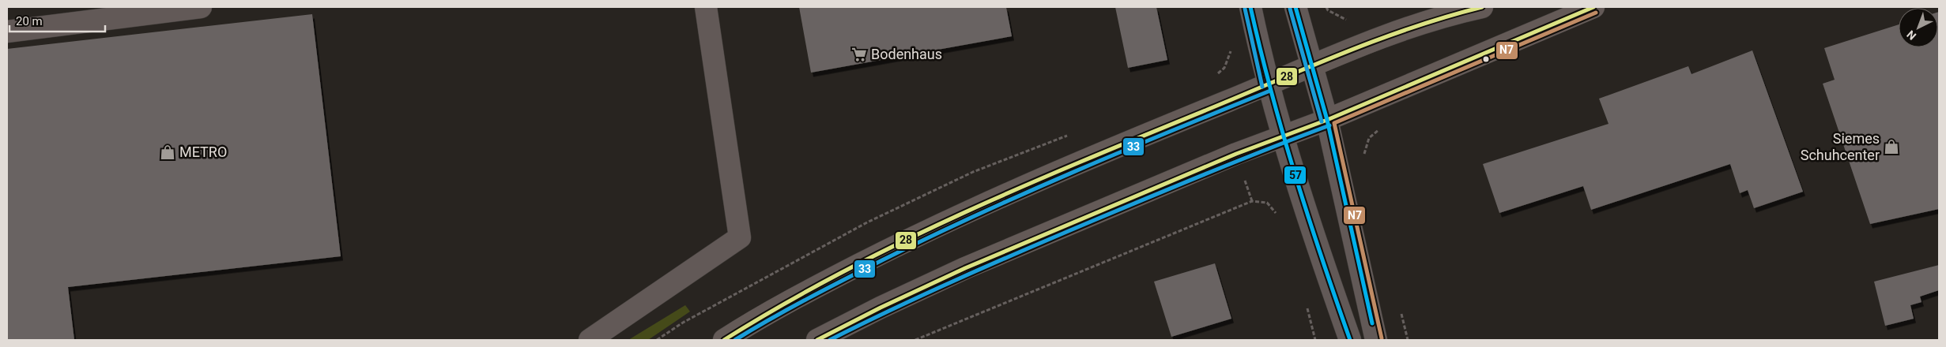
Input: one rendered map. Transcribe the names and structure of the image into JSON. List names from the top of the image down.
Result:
{
  "places": {
    "supermarket": ["Bodenhaus"],
    "shop": ["Siemes Schuhcenter", "METRO"]
  },
  "lines": [
    "transit line 28",
    "transit line 57",
    "transit line 33",
    "transit line N7"
  ],
  "scale_bar": "20 m",
  "north": "bottom left"
}
